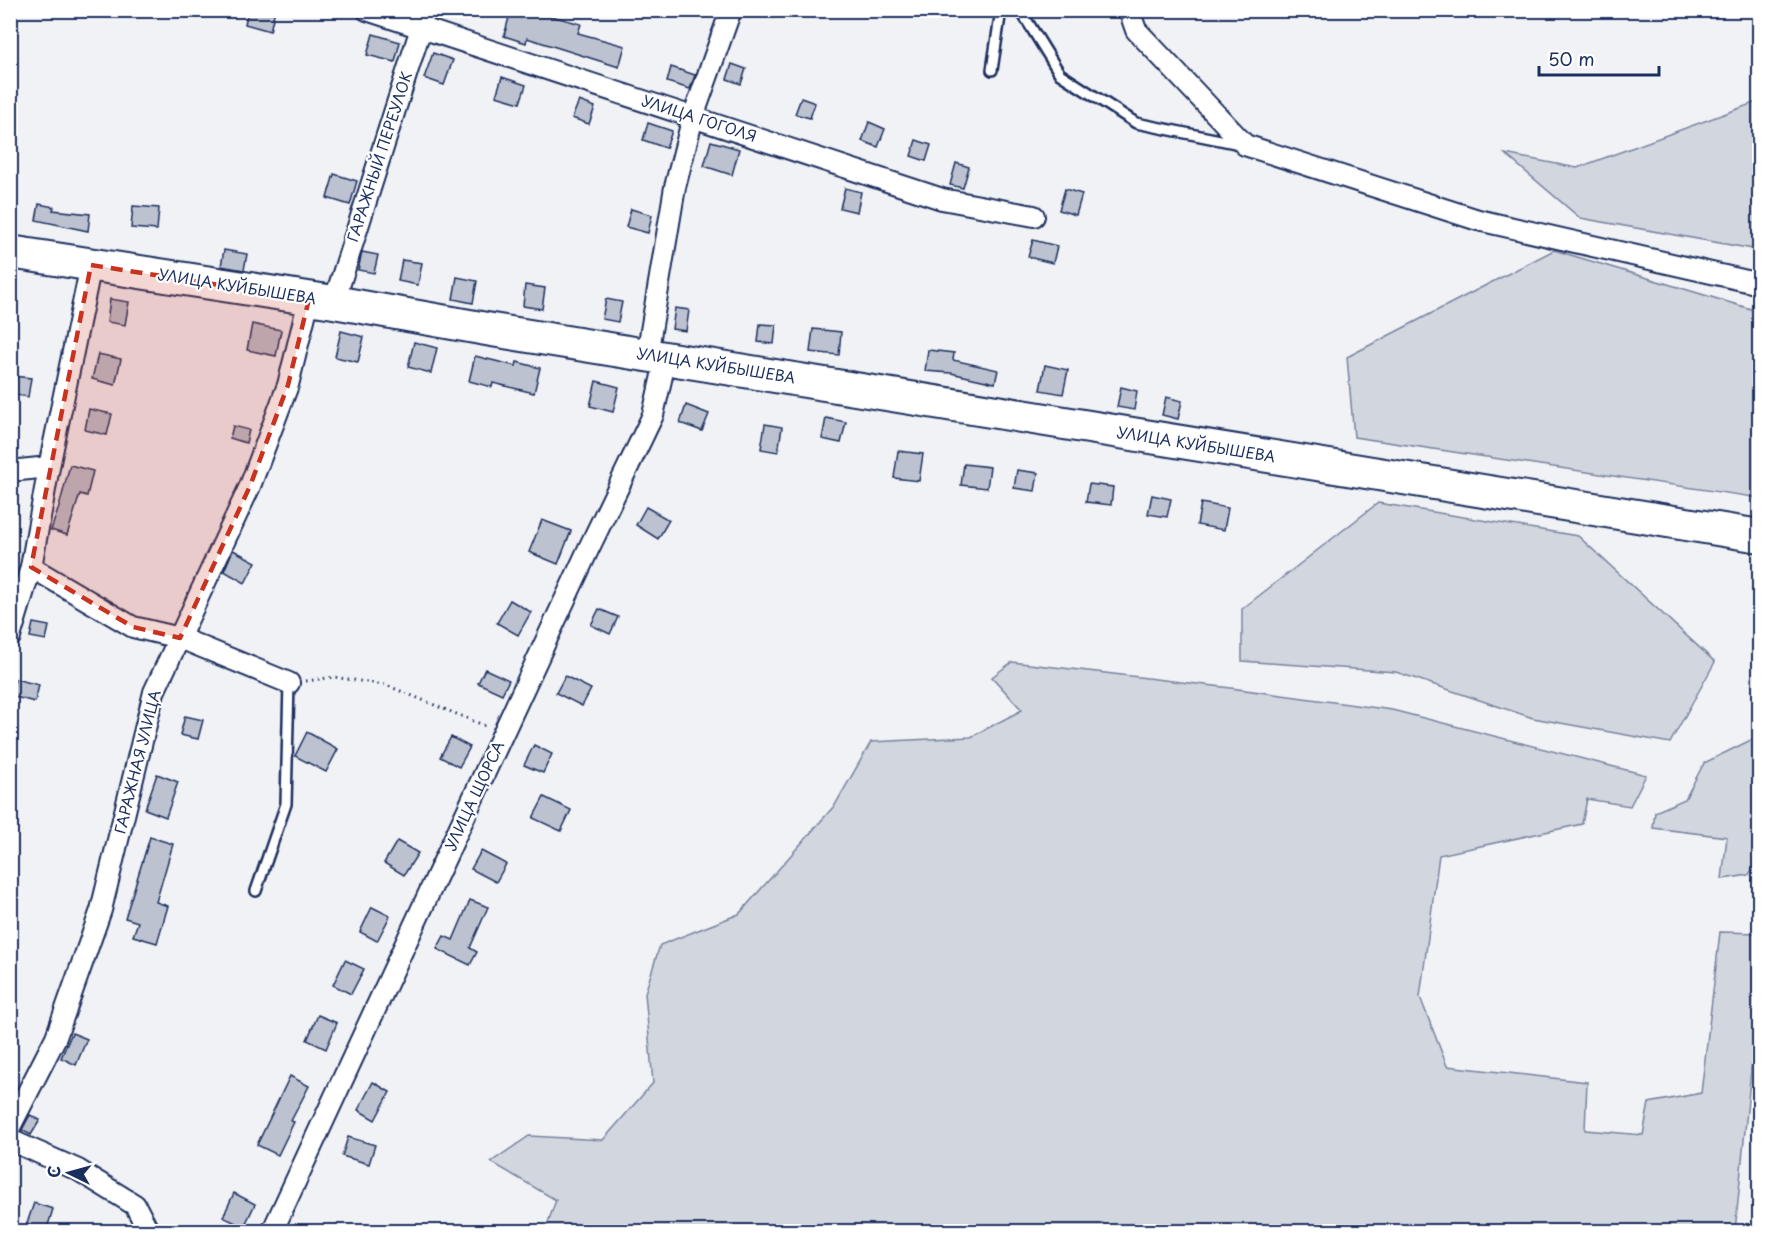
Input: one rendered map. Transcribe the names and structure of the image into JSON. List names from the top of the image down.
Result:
{
  "streets": {
    "highway": ["УЛИЦА КУЙБЫШЕВА"],
    "street": [
      "УЛИЦА ГОГОЛЯ",
      "ГАРАЖНЫЙ ПЕРЕУЛОК",
      "ГАРАЖНАЯ УЛИЦА",
      "УЛИЦА ЩОРСА"
    ]
  },
  "crossings": [
    ["УЛИЦА ГОГОЛЯ", "ГАРАЖНЫЙ ПЕРЕУЛОК"],
    ["УЛИЦА ГОГОЛЯ", "УЛИЦА ЩОРСА"],
    ["ГАРАЖНЫЙ ПЕРЕУЛОК", "УЛИЦА КУЙБЫШЕВА"],
    ["ГАРАЖНЫЙ ПЕРЕУЛОК", "ГАРАЖНАЯ УЛИЦА"],
    ["УЛИЦА КУЙБЫШЕВА", "ГАРАЖНАЯ УЛИЦА"],
    ["УЛИЦА КУЙБЫШЕВА", "УЛИЦА ЩОРСА"]
  ],
  "scale_bar": "50 m",
  "north": "left"
}
